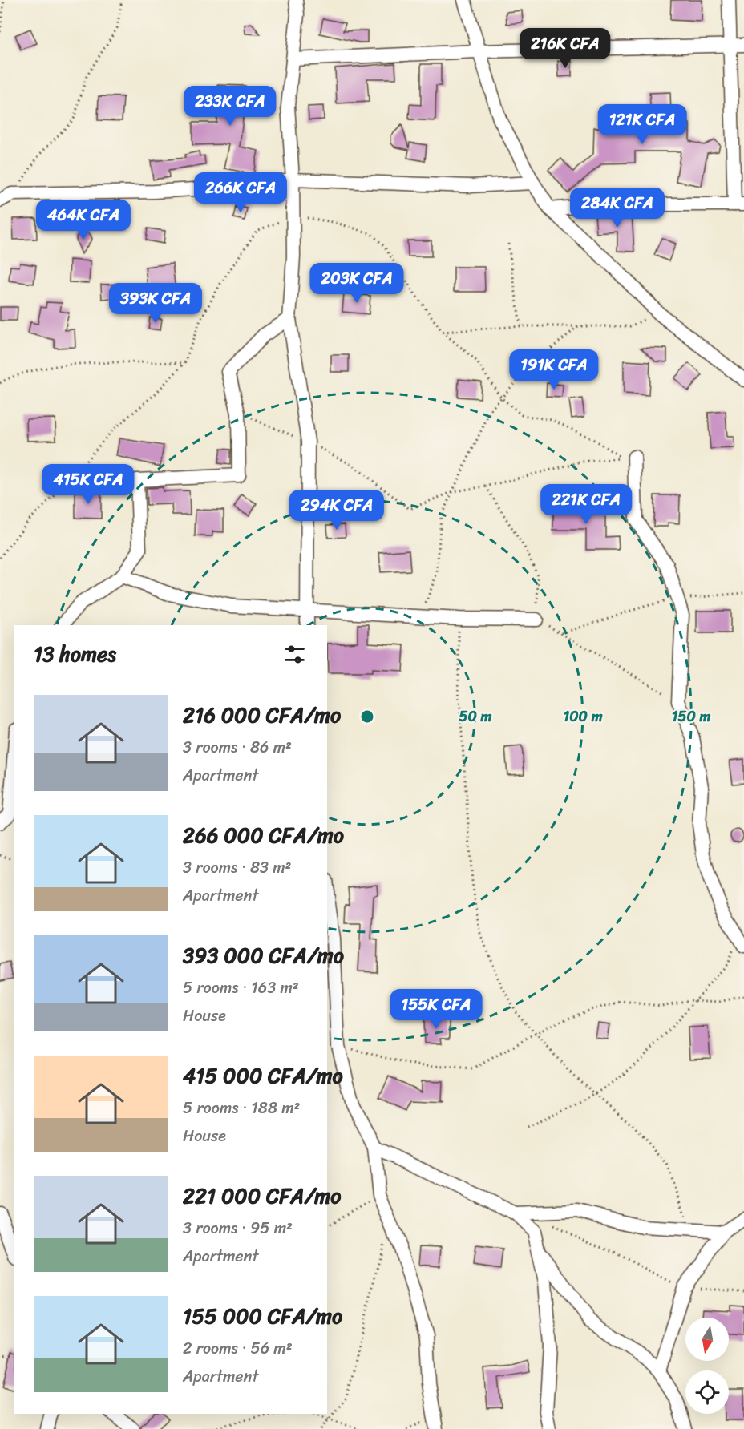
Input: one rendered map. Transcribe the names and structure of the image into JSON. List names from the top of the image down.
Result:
{
  "north": "bottom",
  "page": {
    "price": [
      "216K CFA",
      "233K CFA",
      "121K CFA",
      "266K CFA",
      "284K CFA",
      "464K CFA",
      "203K CFA",
      "393K CFA",
      "191K CFA",
      "415K CFA",
      "221K CFA",
      "294K CFA",
      "155K CFA"
    ],
    "heading": "13 homes",
    "list": [
      {
        "name": "216 000 CFA/mo",
        "note": "3 rooms · 86 m² · Apartment"
      },
      {
        "name": "266 000 CFA/mo",
        "note": "3 rooms · 83 m² · Apartment"
      },
      {
        "name": "393 000 CFA/mo",
        "note": "5 rooms · 163 m² · House"
      },
      {
        "name": "415 000 CFA/mo",
        "note": "5 rooms · 188 m² · House"
      },
      {
        "name": "221 000 CFA/mo",
        "note": "3 rooms · 95 m² · Apartment"
      },
      {
        "name": "155 000 CFA/mo",
        "note": "2 rooms · 56 m² · Apartment"
      }
    ]
  },
  "rings": ["50 m", "100 m", "150 m"]
}
